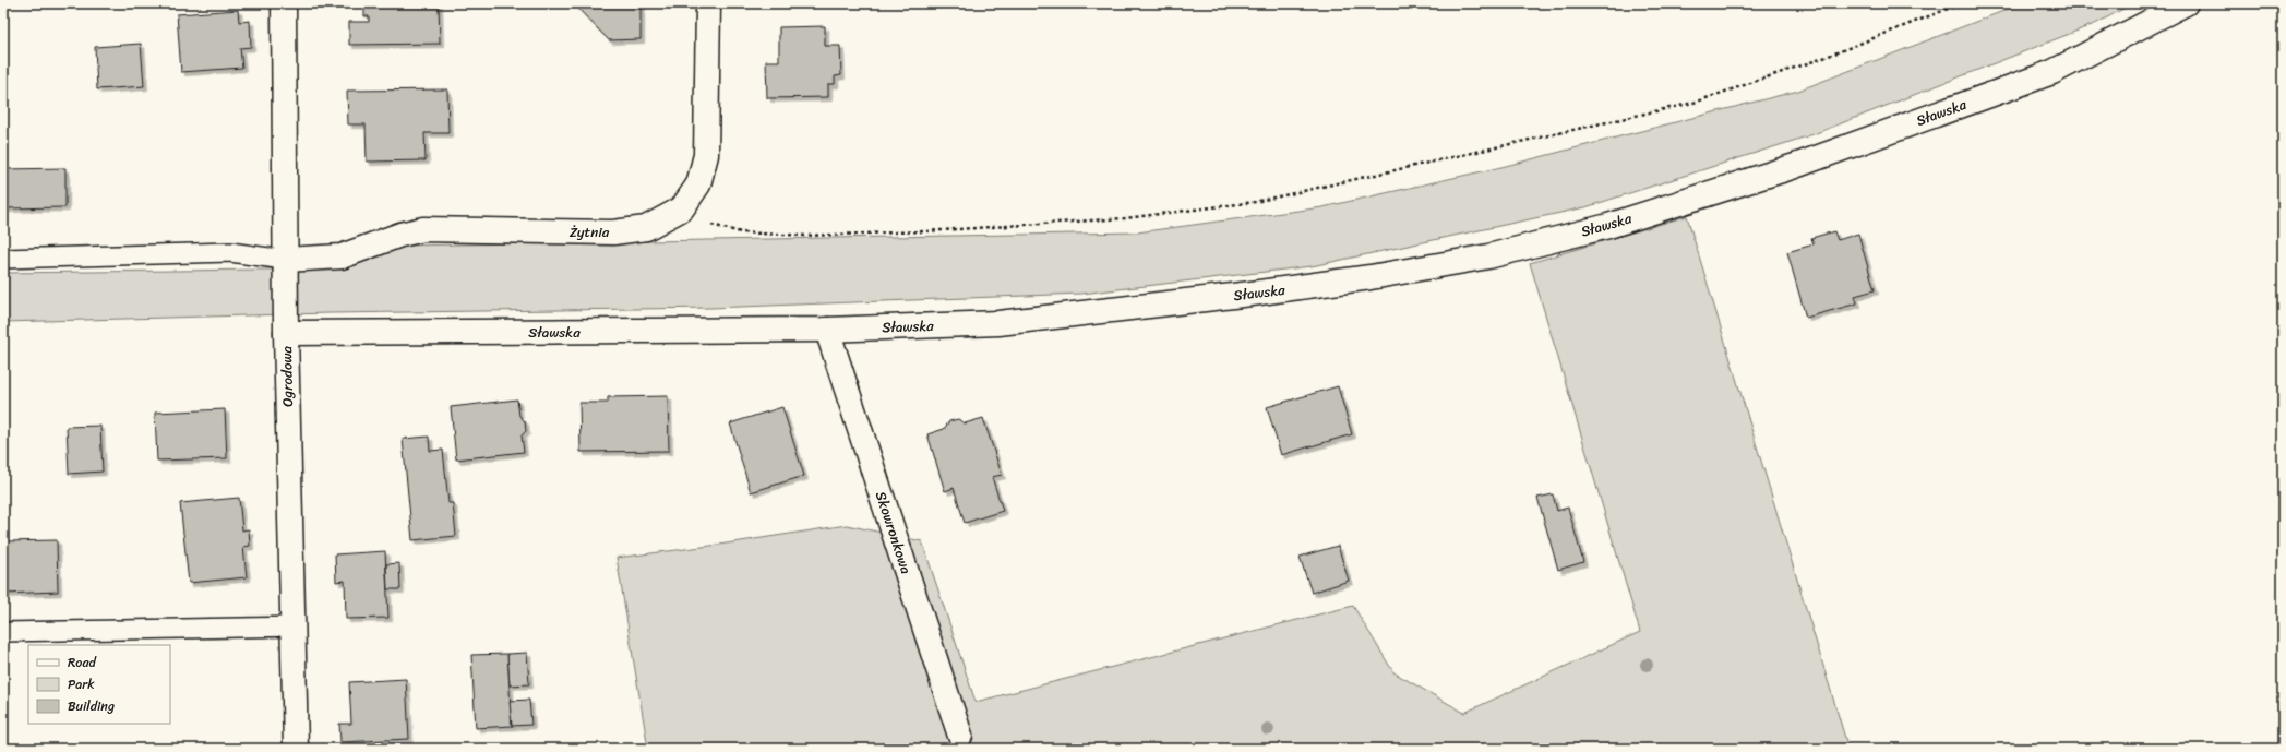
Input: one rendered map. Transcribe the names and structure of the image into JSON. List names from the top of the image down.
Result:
{
  "streets": {
    "street": [
      "Sławska",
      "Żytnia",
      "Ogrodowa",
      "Skowronkowa"
    ]
  },
  "crossings": [
    ["Sławska", "Ogrodowa"],
    ["Sławska", "Skowronkowa"],
    ["Żytnia", "Ogrodowa"]
  ],
  "legend": ["Road", "Park", "Building"]
}
